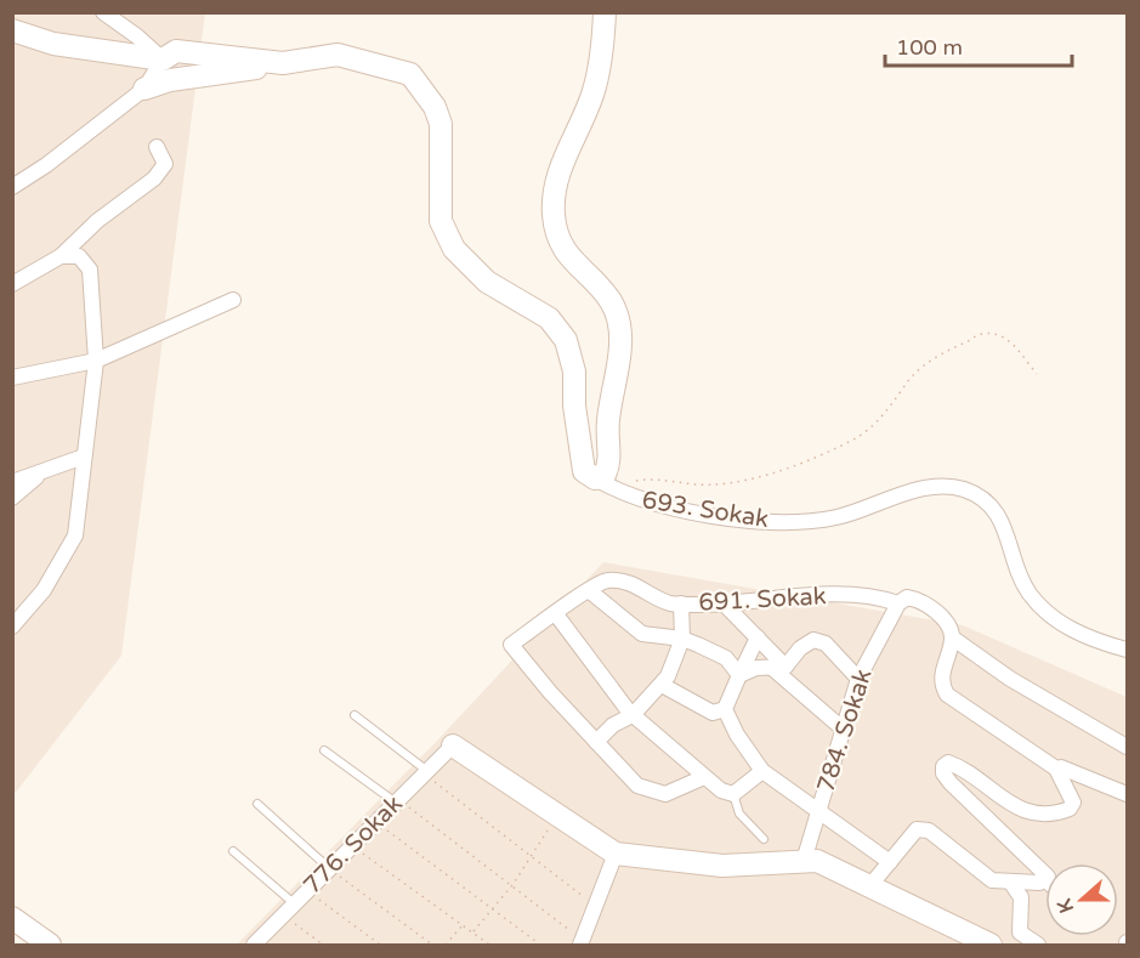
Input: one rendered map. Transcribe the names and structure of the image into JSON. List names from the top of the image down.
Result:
{
  "streets": {
    "street": [
      "693. Sokak",
      "691. Sokak",
      "784. Sokak",
      "776. Sokak"
    ]
  },
  "crossings": [
    ["691. Sokak", "784. Sokak"]
  ],
  "scale_bar": "100 m",
  "north": "left"
}
